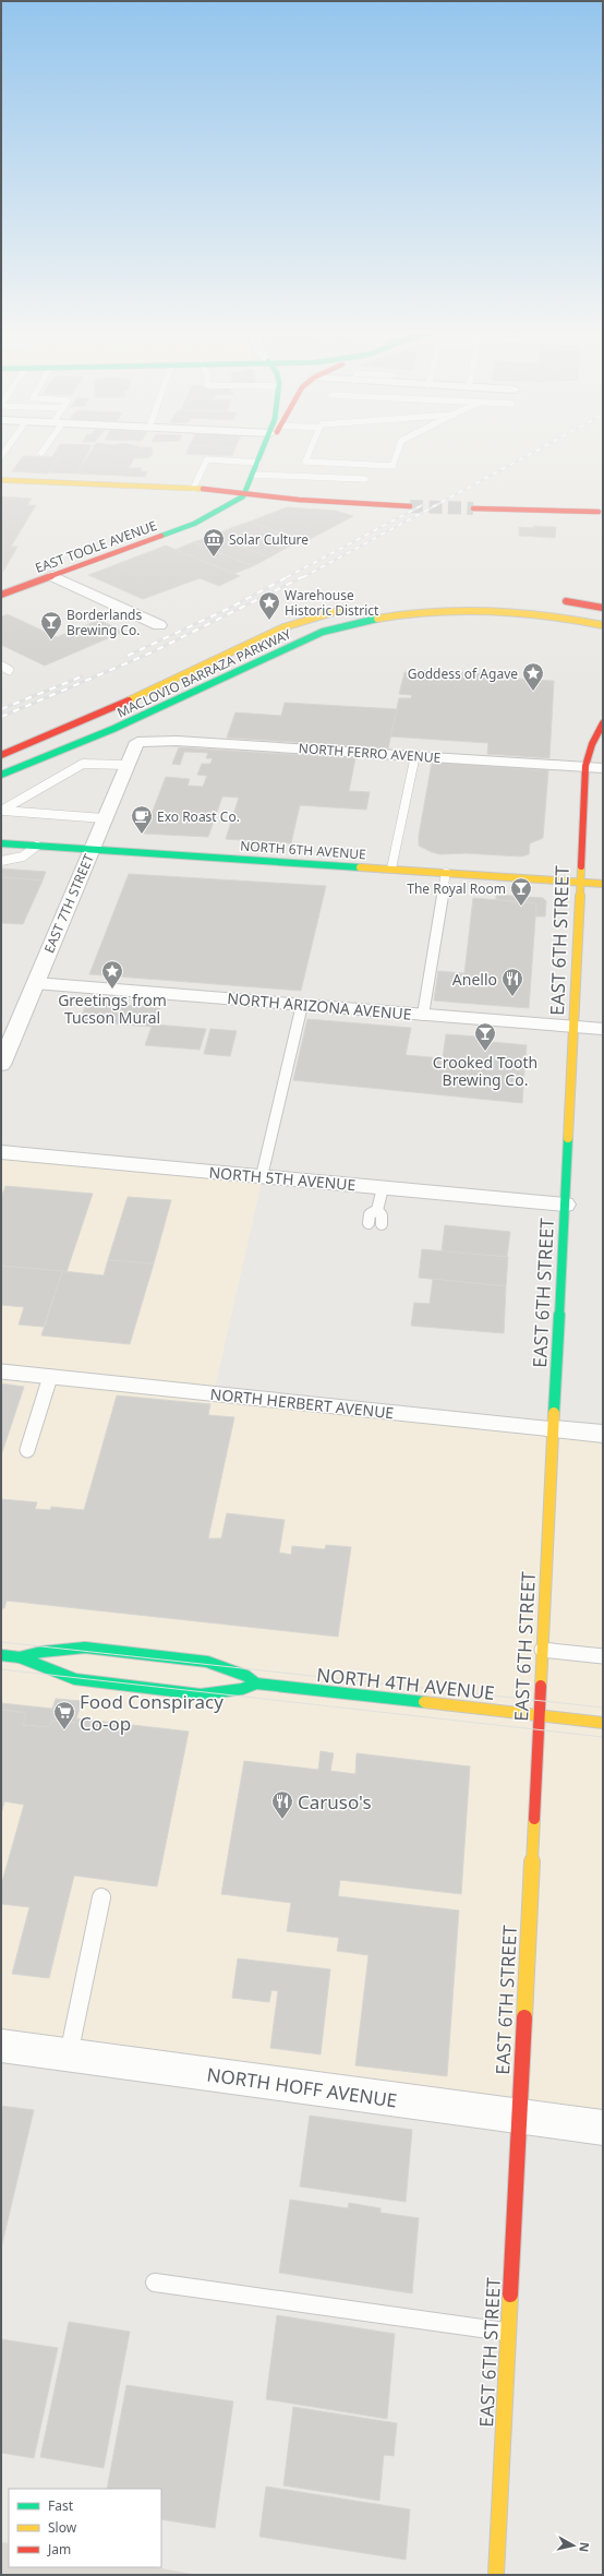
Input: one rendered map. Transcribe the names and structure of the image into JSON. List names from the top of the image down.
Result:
{
  "streets": {
    "street": [
      "EAST TOOLE AVENUE",
      "MACLOVIO BARRAZA PARKWAY",
      "NORTH FERRO AVENUE",
      "NORTH 6TH AVENUE",
      "EAST 7TH STREET",
      "EAST 6TH STREET",
      "NORTH 5TH AVENUE",
      "NORTH HERBERT AVENUE",
      "NORTH 4TH AVENUE",
      "NORTH HOFF AVENUE"
    ],
    "lane": ["NORTH ARIZONA AVENUE"]
  },
  "crossings": [
    ["NORTH FERRO AVENUE", "EAST 7TH STREET"],
    ["NORTH FERRO AVENUE", "EAST 6TH STREET"],
    ["NORTH 6TH AVENUE", "EAST 7TH STREET"],
    ["NORTH 6TH AVENUE", "EAST 6TH STREET"],
    ["EAST 7TH STREET", "NORTH ARIZONA AVENUE"],
    ["EAST 6TH STREET", "NORTH ARIZONA AVENUE"],
    ["EAST 6TH STREET", "NORTH 5TH AVENUE"],
    ["EAST 6TH STREET", "NORTH HERBERT AVENUE"],
    ["EAST 6TH STREET", "NORTH 4TH AVENUE"],
    ["EAST 6TH STREET", "NORTH HOFF AVENUE"]
  ],
  "places": {
    "museum": ["Solar Culture"],
    "place": ["Warehouse Historic District", "Goddess of Agave", "Greetings from Tucson Mural"],
    "bar": ["Borderlands Brewing Co.", "The Royal Room", "Crooked Tooth Brewing Co."],
    "cafe": ["Exo Roast Co."],
    "restaurant": ["Anello", "Caruso's"],
    "supermarket": ["Food Conspiracy Co-op"]
  },
  "legend": ["Fast", "Slow", "Jam"],
  "north": "right"
}
